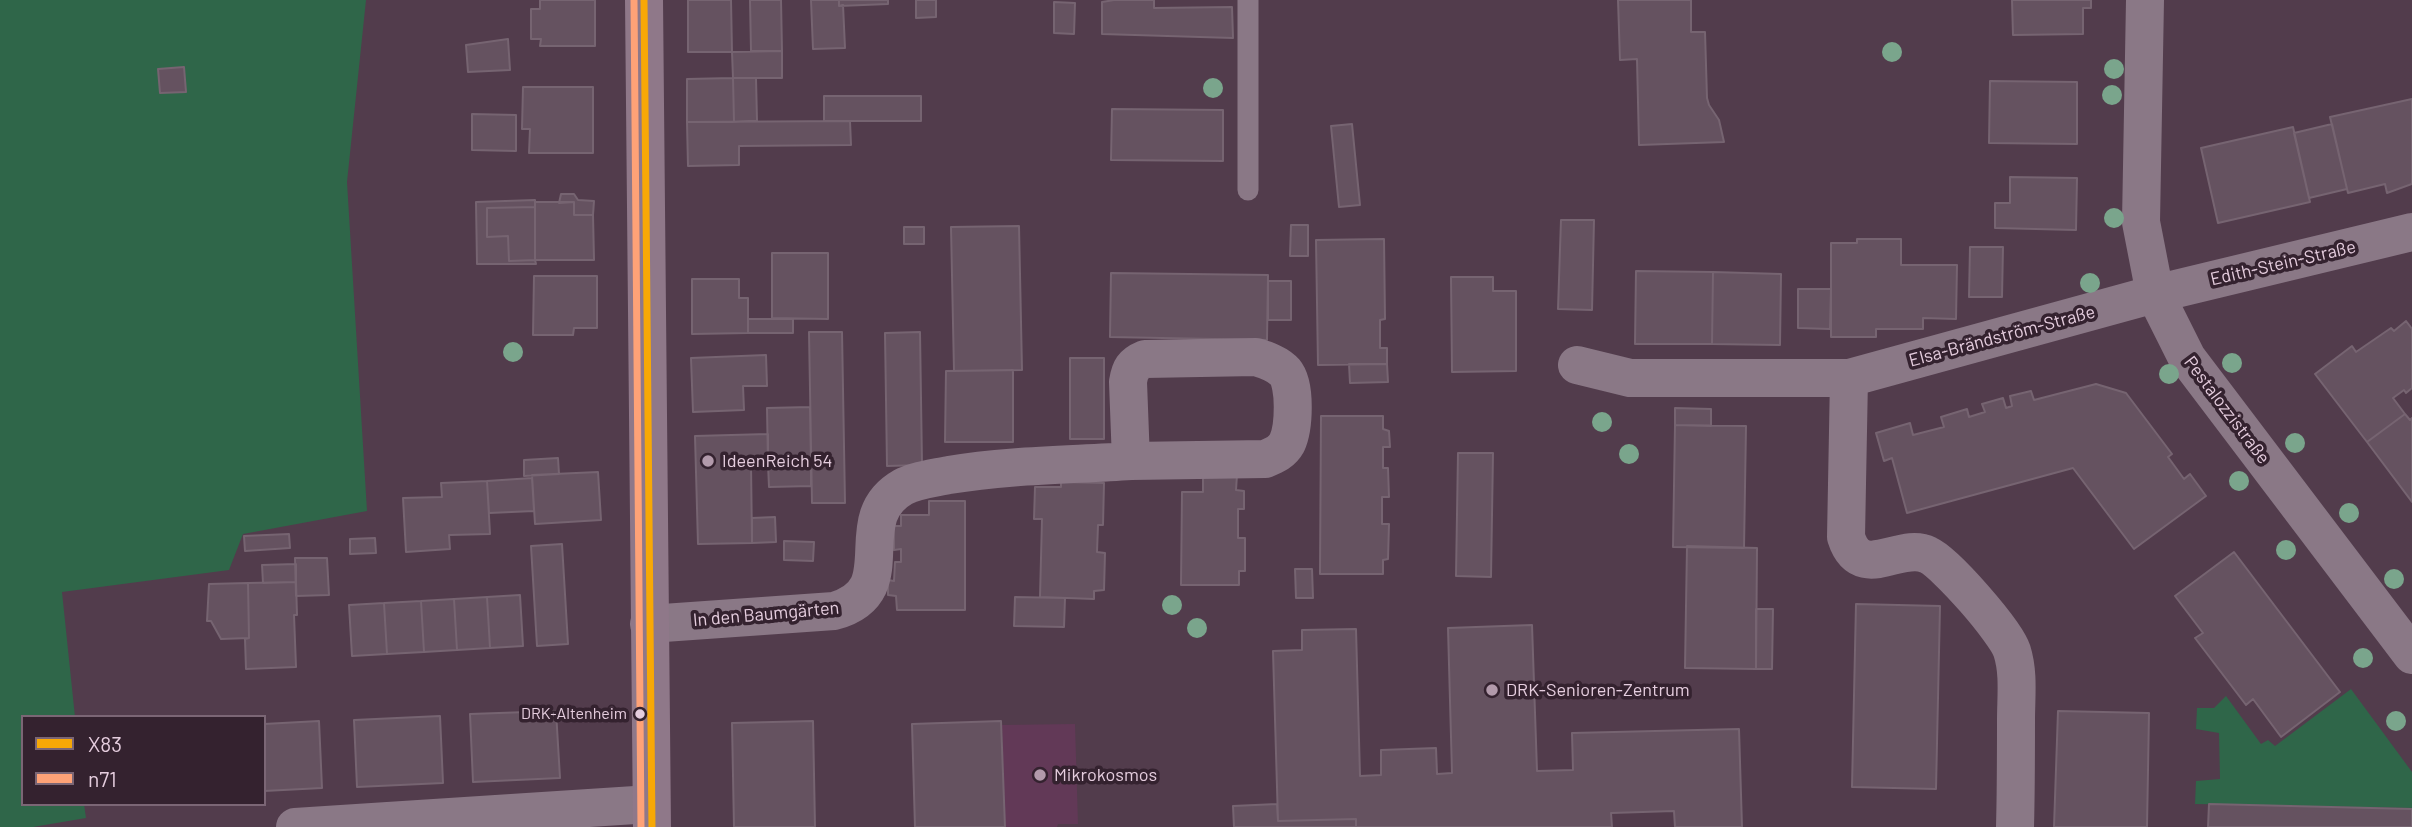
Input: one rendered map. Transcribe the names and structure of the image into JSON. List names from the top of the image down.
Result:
{
  "streets": {
    "street": [
      "Edith-Stein-Straße",
      "Elsa-Brändström-Straße",
      "Pestalozzistraße",
      "In den Baumgärten"
    ]
  },
  "crossings": [
    ["Edith-Stein-Straße", "Elsa-Brändström-Straße"],
    ["Edith-Stein-Straße", "Pestalozzistraße"],
    ["Elsa-Brändström-Straße", "Pestalozzistraße"]
  ],
  "places": [
    "IdeenReich 54",
    "DRK-Senioren-Zentrum",
    "DRK-Altenheim",
    "Mikrokosmos"
  ],
  "lines": ["transit line X83", "transit line n71"],
  "legend": ["X83", "n71"]
}
